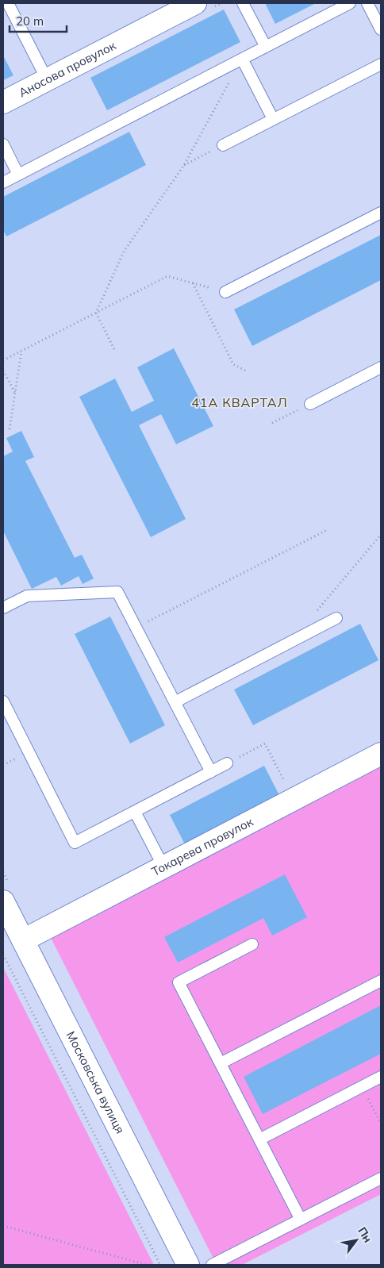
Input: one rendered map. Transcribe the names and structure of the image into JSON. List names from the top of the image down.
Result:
{
  "streets": {
    "street": ["Аносова провулок", "Токарева провулок", "Московська вулиця"]
  },
  "crossings": [
    ["Токарева провулок", "Московська вулиця"]
  ],
  "districts": ["41А КВАРТАЛ"],
  "scale_bar": "20 m",
  "north": "top right"
}
